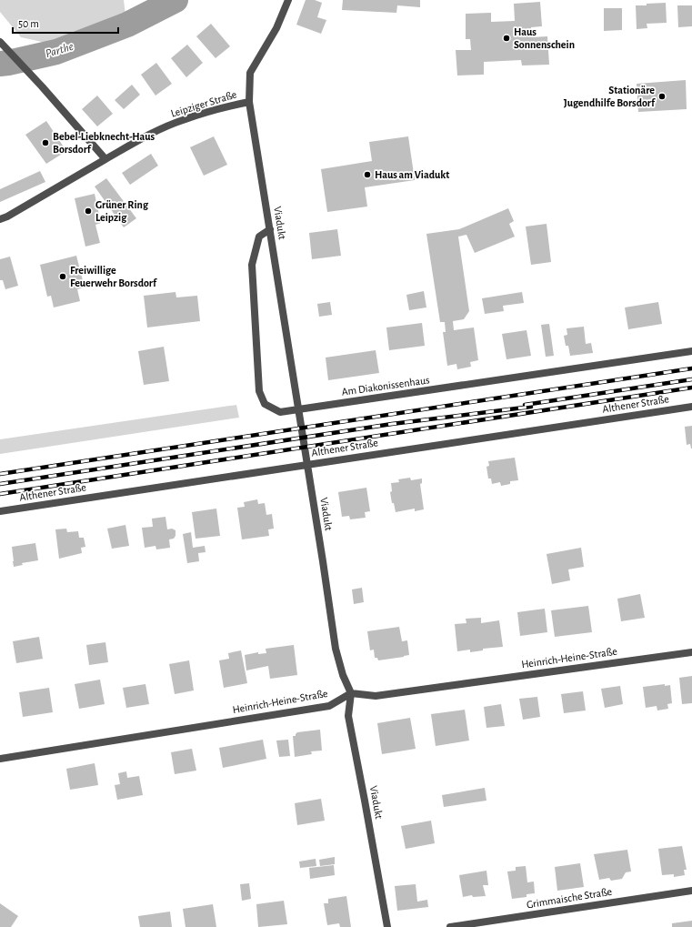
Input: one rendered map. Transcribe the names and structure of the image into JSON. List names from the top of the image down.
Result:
{
  "streets": {
    "street": [
      "Leipziger Straße",
      "Viadukt",
      "Am Diakonissenhaus",
      "Althener Straße",
      "Heinrich-Heine-Straße",
      "Grimmaische Straße"
    ]
  },
  "crossings": [
    ["Leipziger Straße", "Viadukt"],
    ["Viadukt", "Am Diakonissenhaus"],
    ["Viadukt", "Heinrich-Heine-Straße"]
  ],
  "water": ["Parthe"],
  "places": [
    "Haus Sonnenschein",
    "Stationäre Jugendhilfe Borsdorf",
    "Bebel-Liebknecht-Haus Borsdorf",
    "Haus am Viadukt",
    "Grüner Ring Leipzig",
    "Freiwillige Feuerwehr Borsdorf"
  ],
  "scale_bar": "50 m"
}
